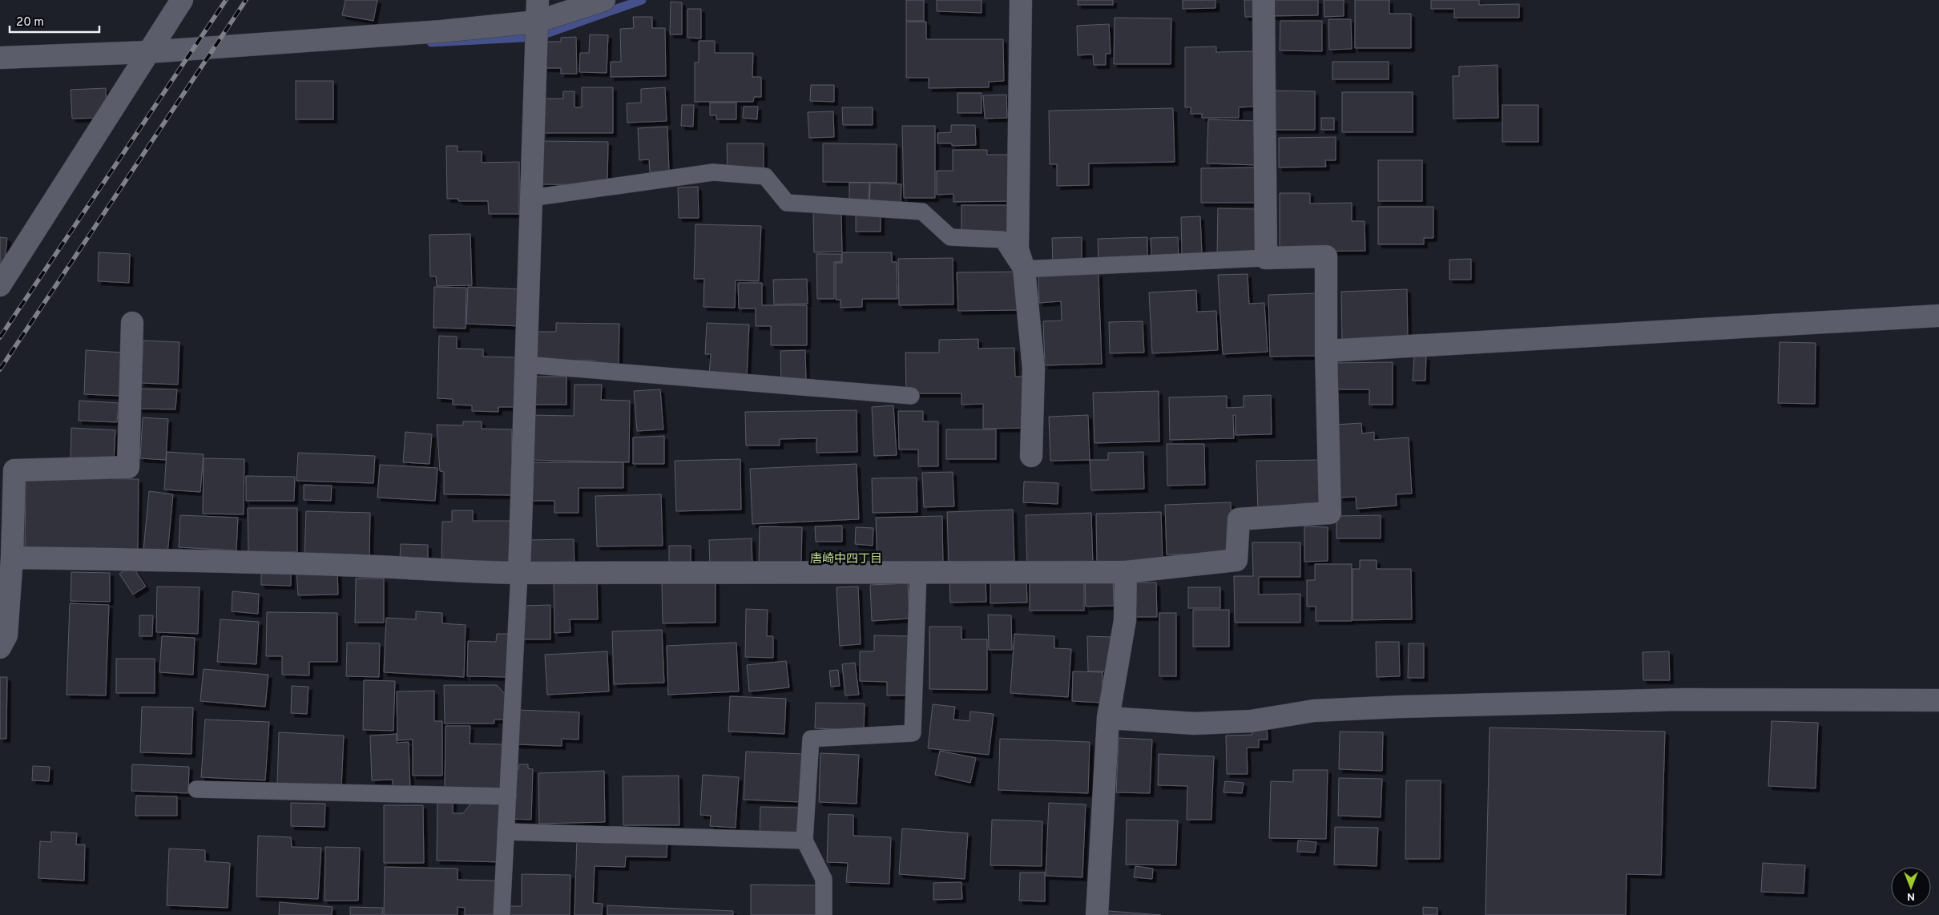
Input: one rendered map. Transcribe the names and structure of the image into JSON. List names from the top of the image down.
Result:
{
  "districts": ["唐崎中四丁目"],
  "scale_bar": "20 m",
  "north": "bottom"
}
